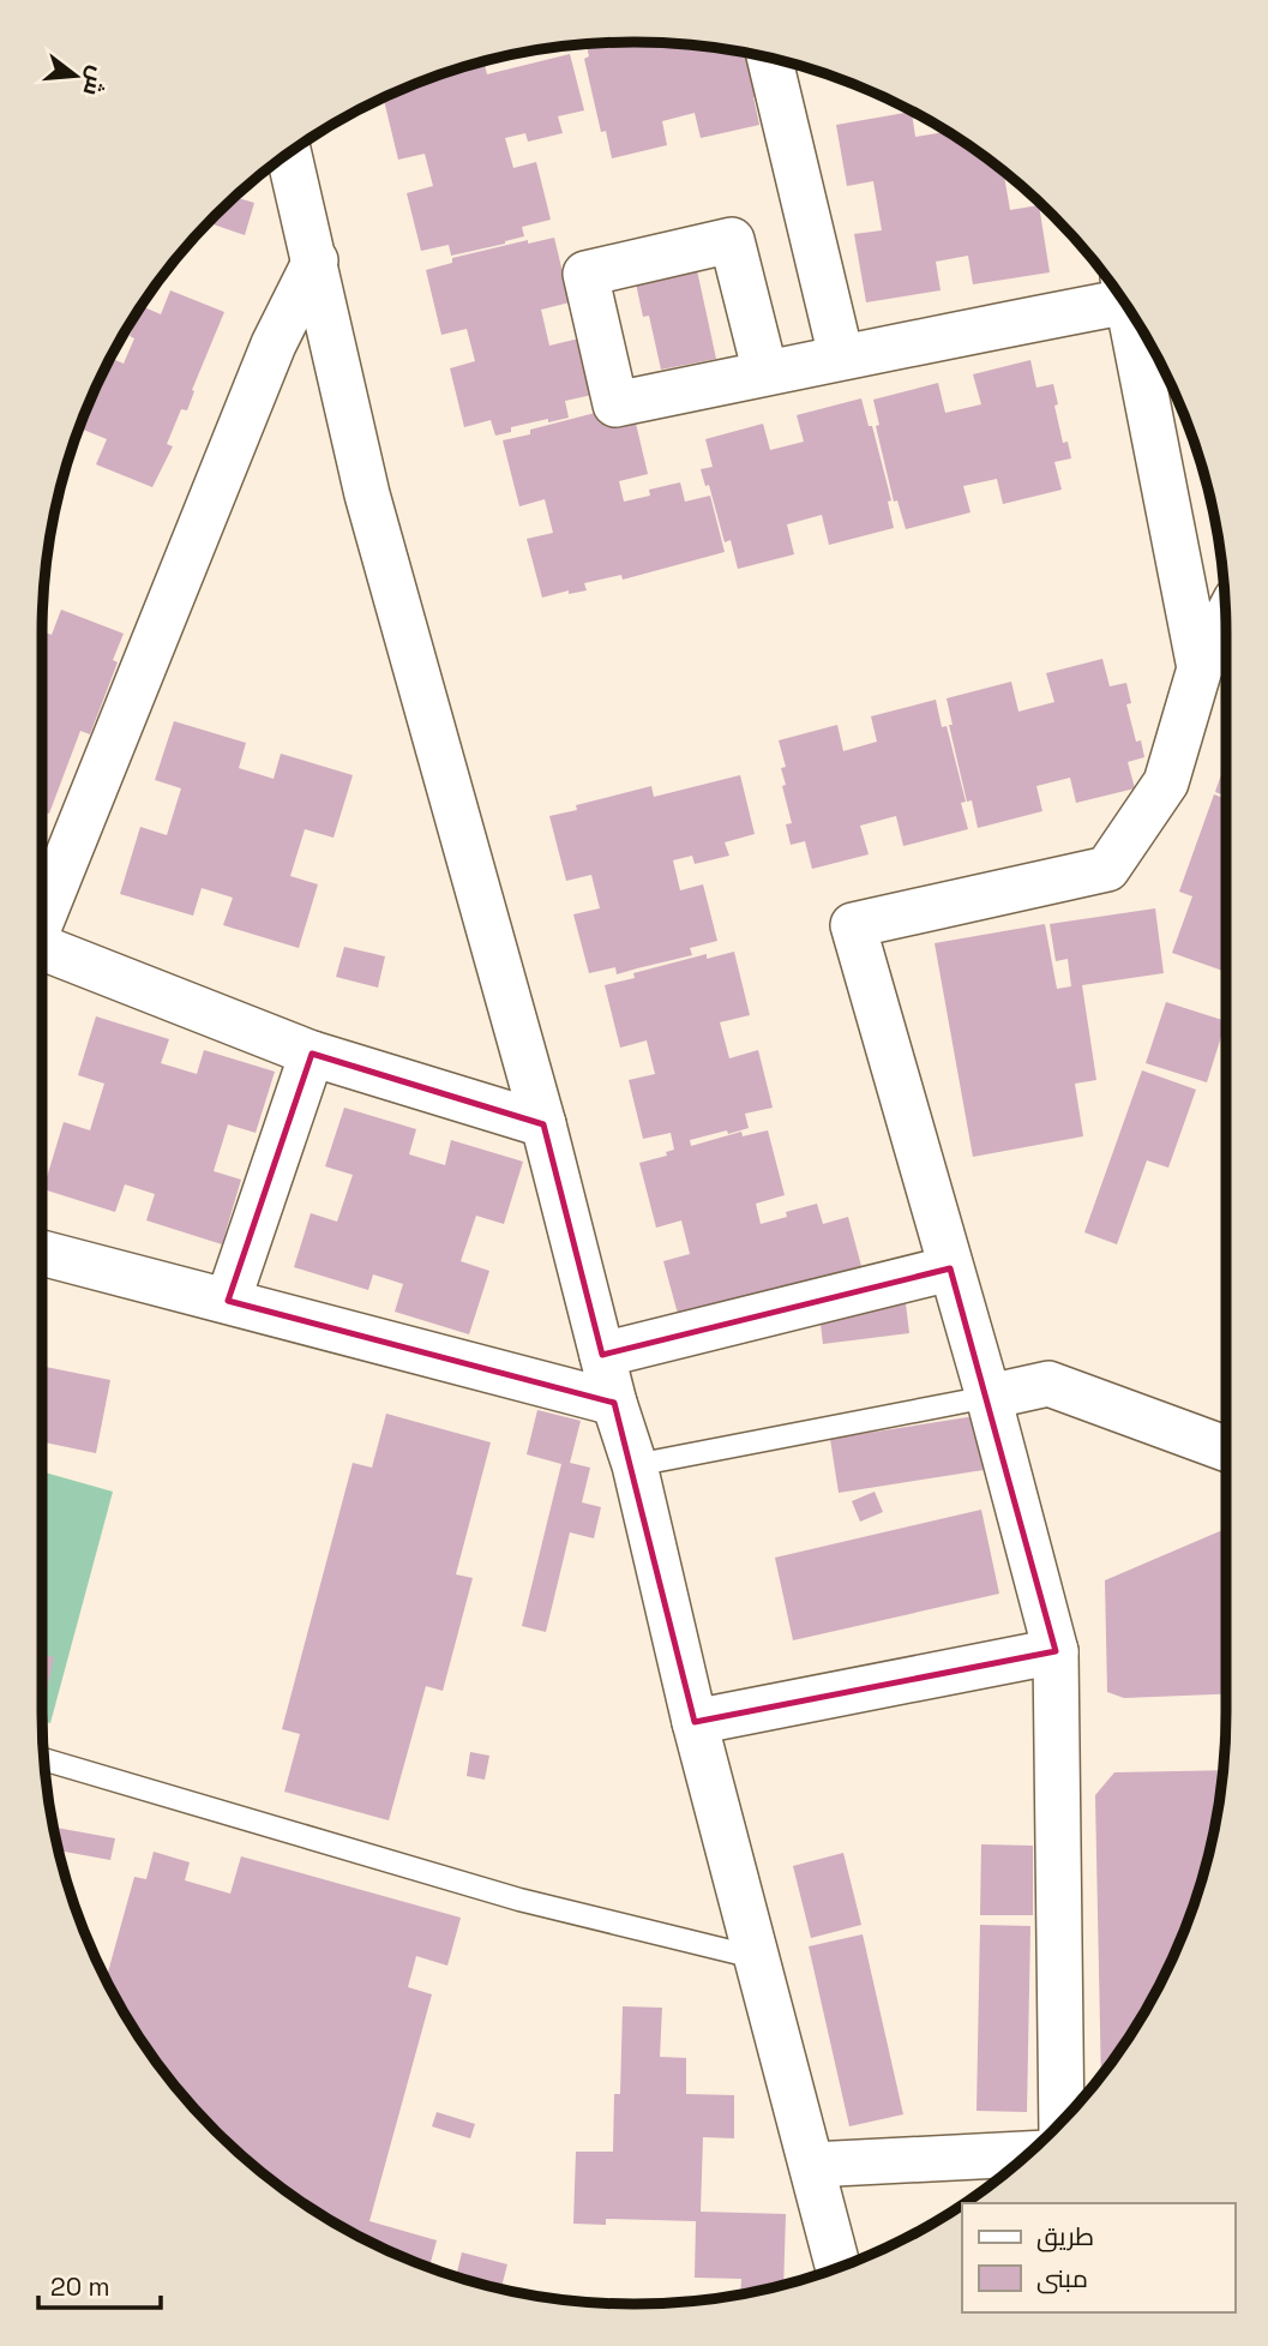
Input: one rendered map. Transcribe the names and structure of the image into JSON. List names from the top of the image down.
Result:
{
  "legend": ["طريق", "مبنى"],
  "scale_bar": "20 m",
  "north": "right"
}
